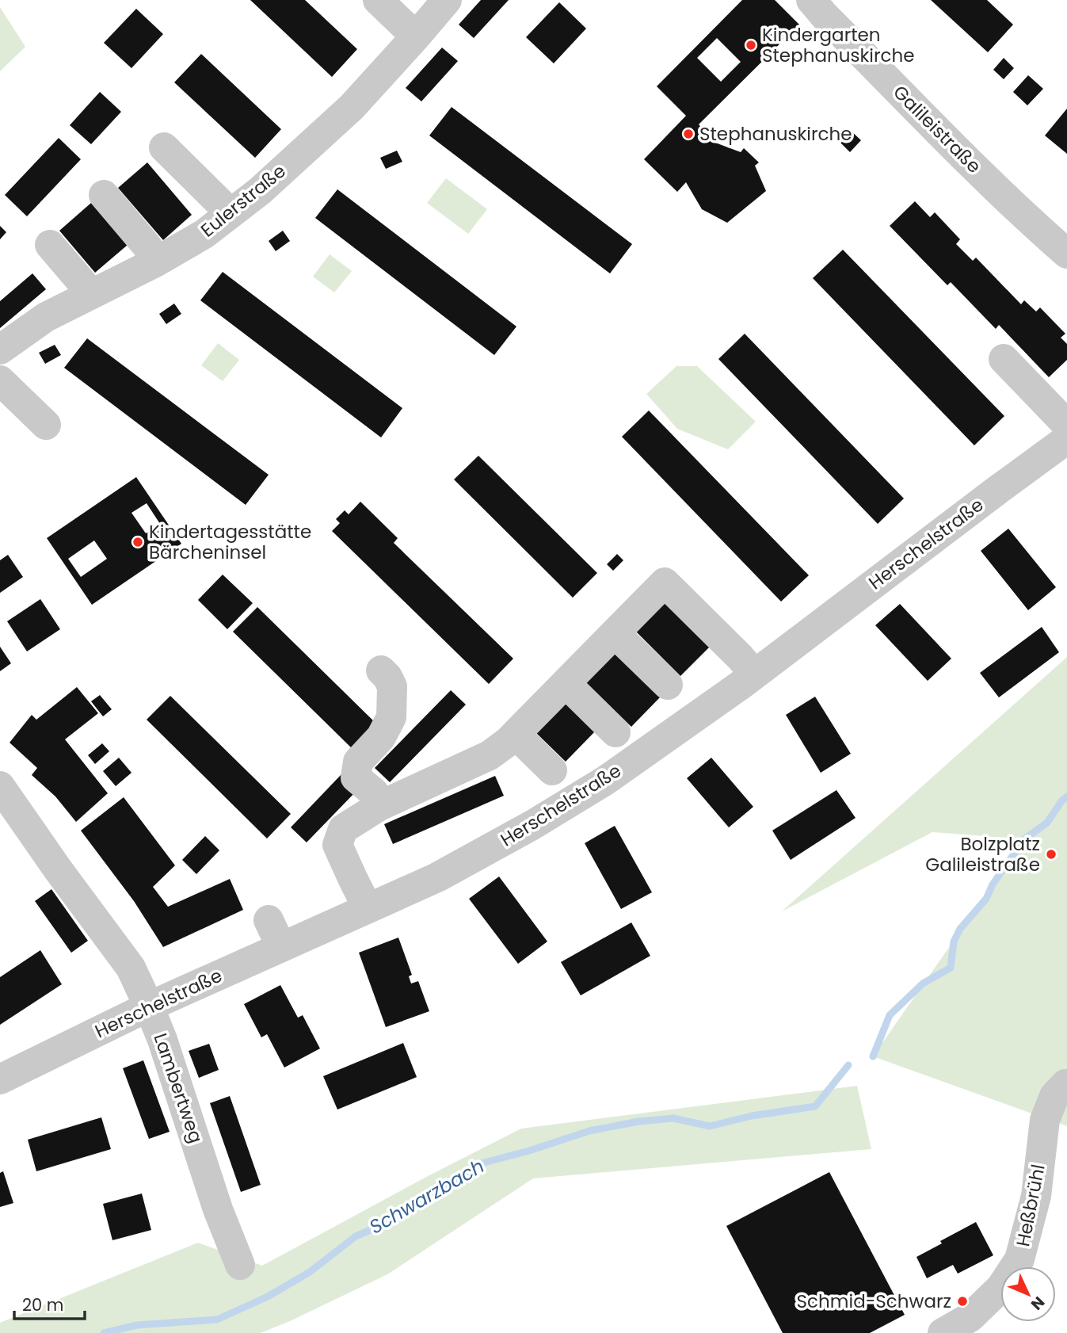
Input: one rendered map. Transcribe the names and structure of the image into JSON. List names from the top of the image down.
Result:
{
  "streets": {
    "street": [
      "Galileistraße",
      "Eulerstraße",
      "Herschelstraße",
      "Lambertweg",
      "Heßbrühl"
    ]
  },
  "crossings": [
    ["Herschelstraße", "Lambertweg"]
  ],
  "water": ["Schwarzbach"],
  "places": [
    "Kindergarten Stephanuskirche",
    "Stephanuskirche",
    "Kindertagesstätte Bärcheninsel",
    "Bolzplatz Galileistraße",
    "Schmid-Schwarz"
  ],
  "scale_bar": "20 m",
  "north": "bottom right"
}
